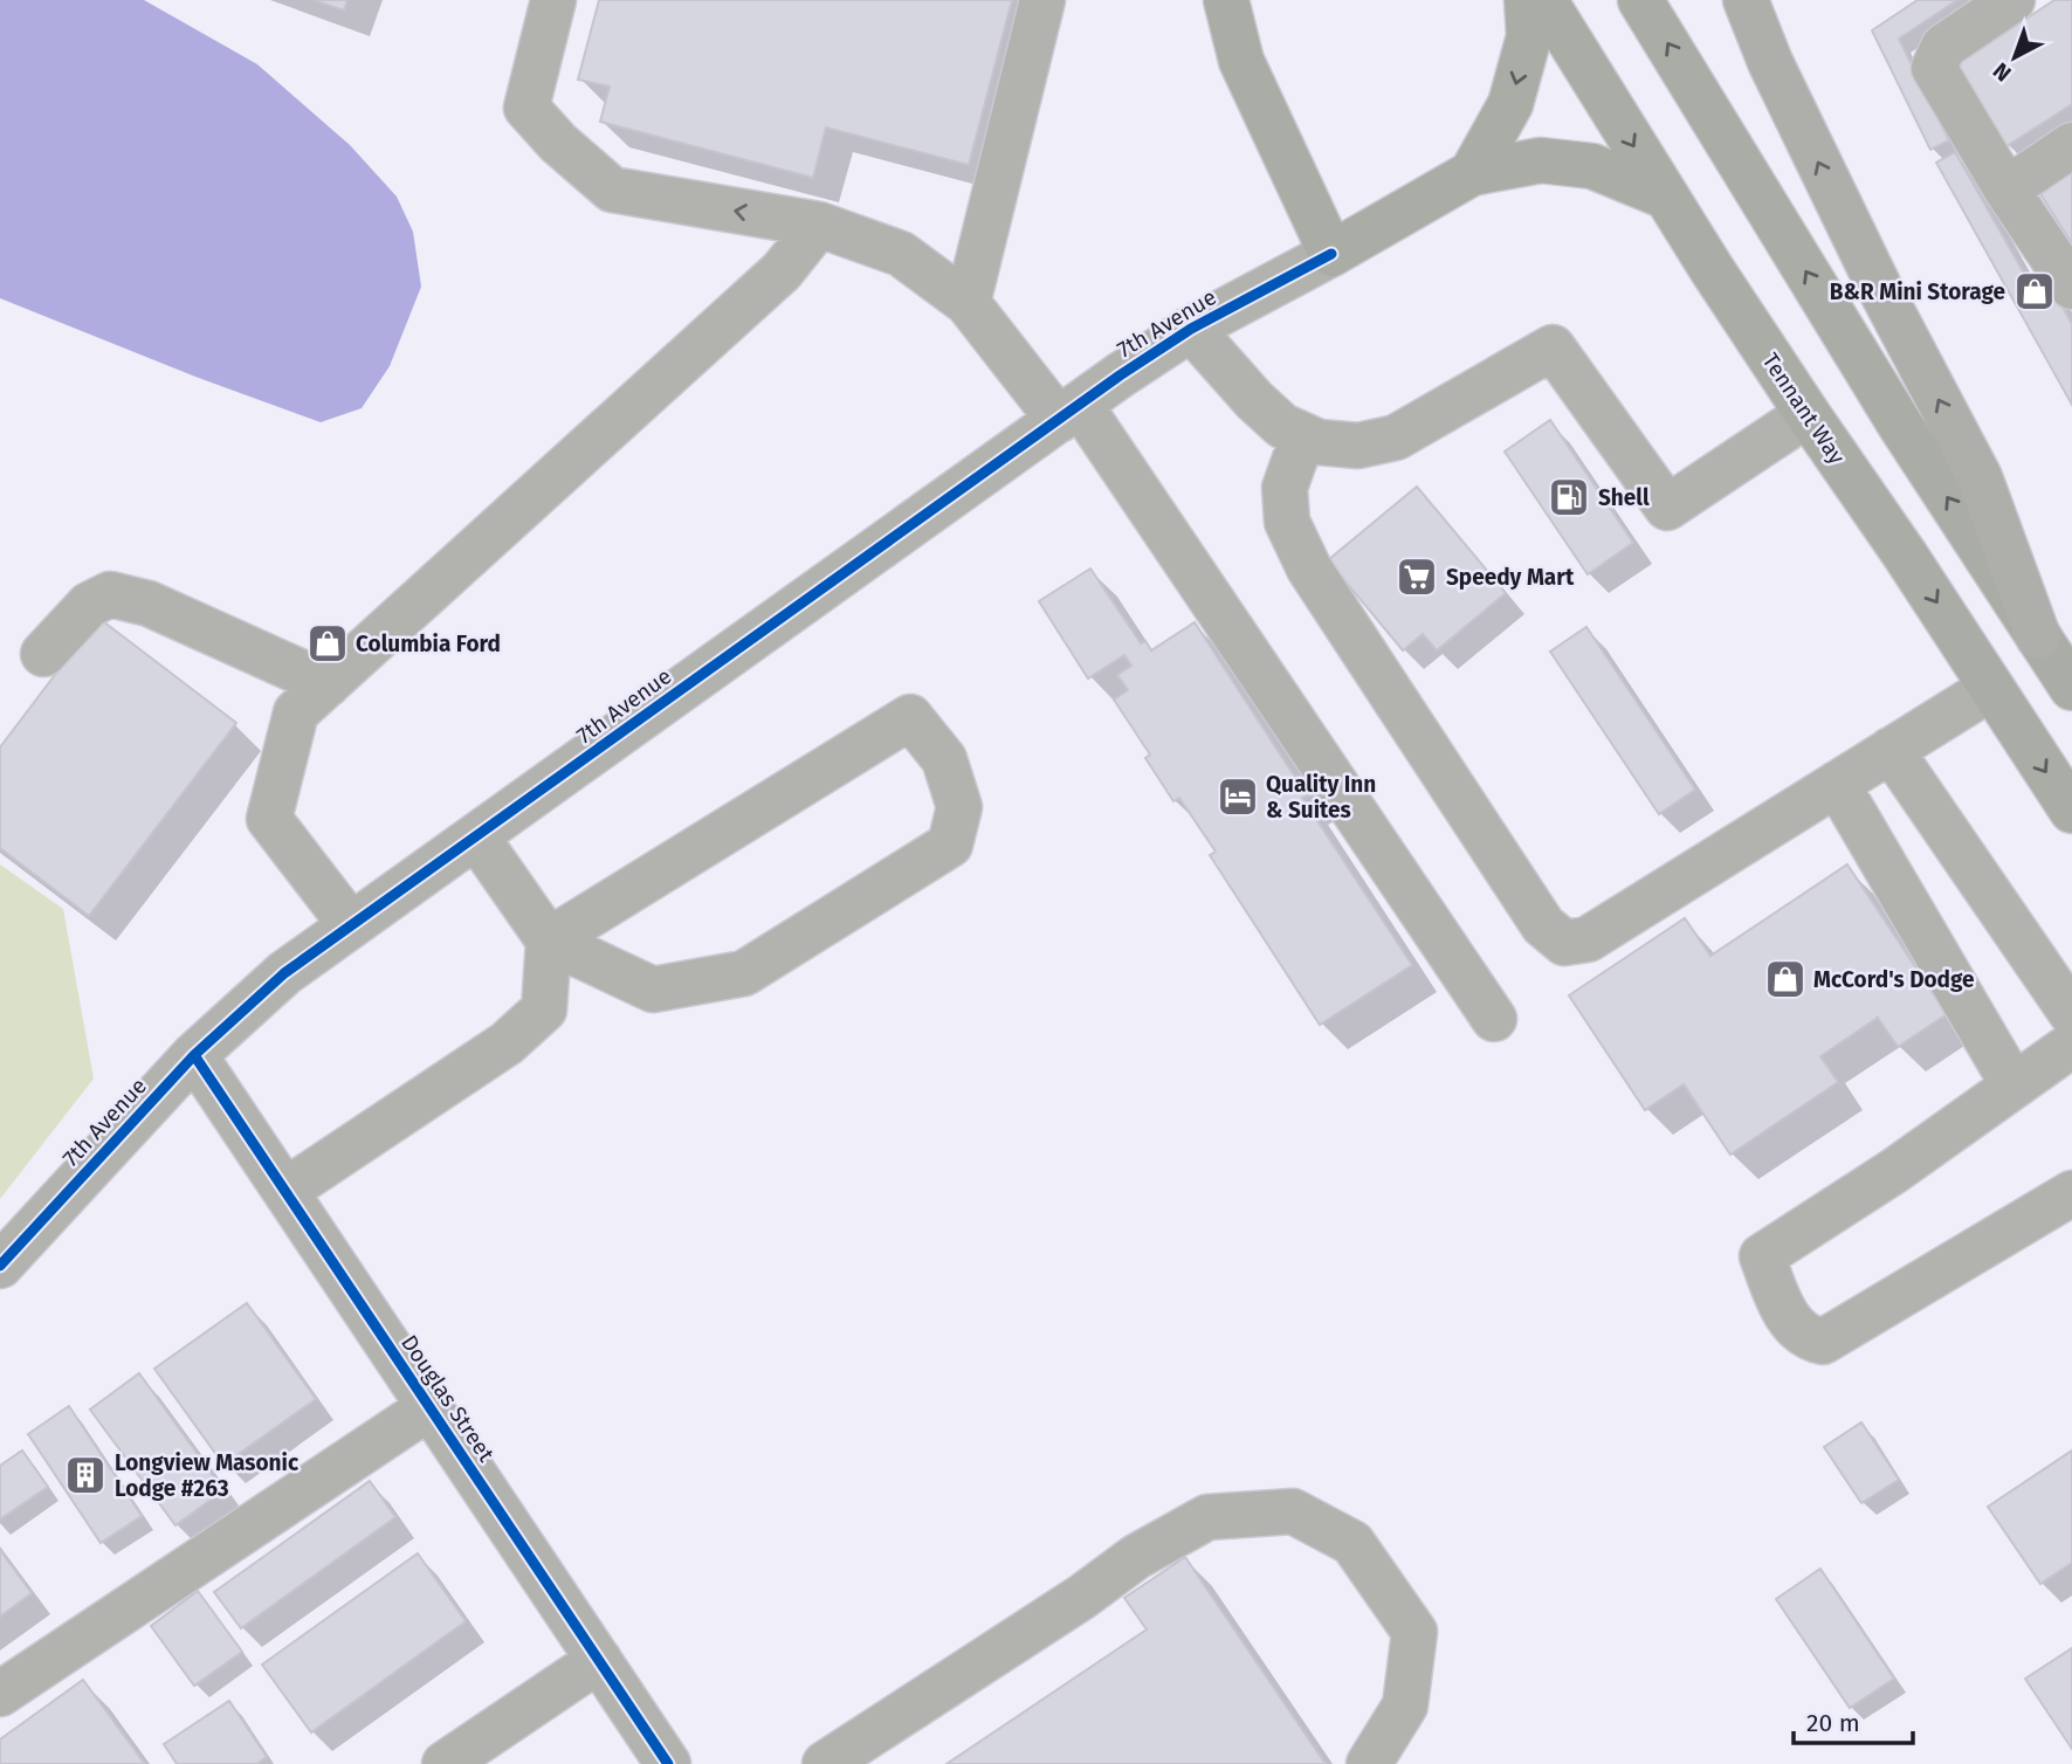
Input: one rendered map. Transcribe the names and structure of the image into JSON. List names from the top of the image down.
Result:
{
  "streets": {
    "main road": ["7th Avenue", "Tennant Way"],
    "street": ["Douglas Street"]
  },
  "crossings": [
    ["7th Avenue", "Douglas Street"]
  ],
  "places": {
    "shop": ["B&R Mini Storage", "Columbia Ford", "McCord's Dodge"],
    "fuel station": ["Shell"],
    "supermarket": ["Speedy Mart"],
    "hotel": ["Quality Inn & Suites"],
    "building": ["Longview Masonic Lodge #263"]
  },
  "scale_bar": "20 m",
  "north": "bottom left"
}
